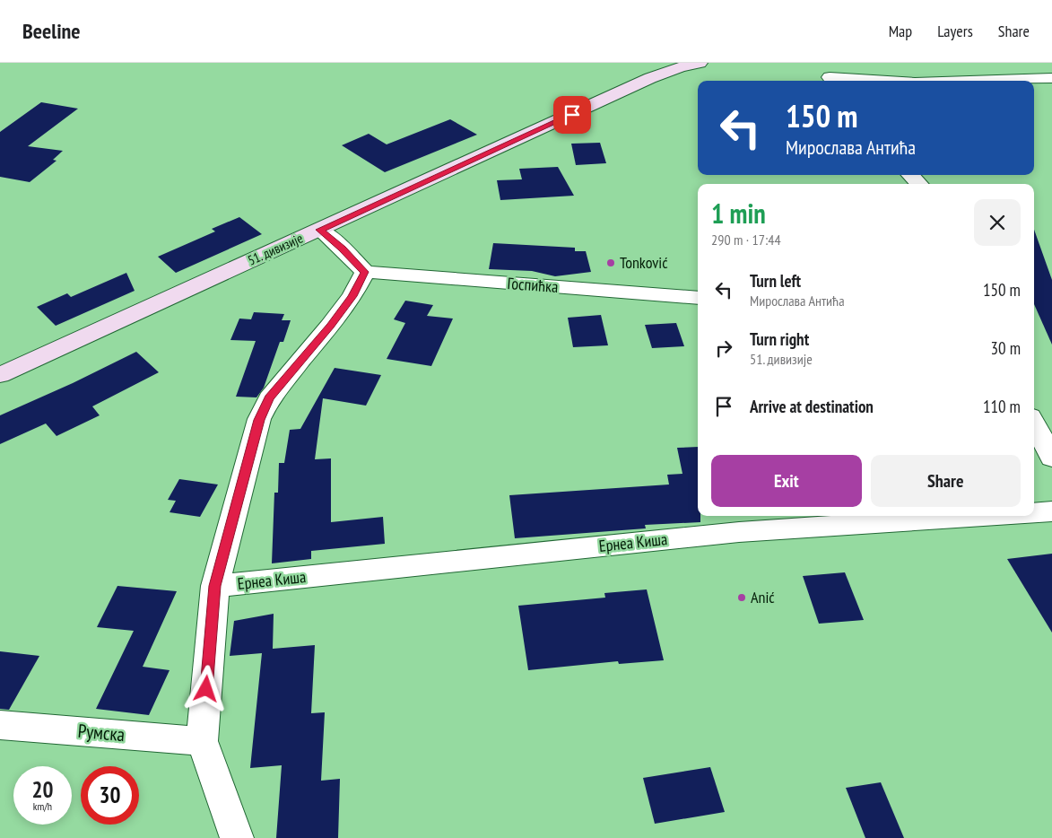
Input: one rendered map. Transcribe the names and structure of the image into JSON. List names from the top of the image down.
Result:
{
  "streets": {
    "street": [
      "51. дивизије",
      "Госпићка",
      "Ернеа Киша",
      "Румска"
    ]
  },
  "places": ["Tonković", "Anić"],
  "page": {
    "header": "Beeline",
    "nav": ["Map", "Layers", "Share"],
    "turn": ["150 m", "Мирослава Антића"],
    "heading": ["1 min", "290 m · 17:44"],
    "list": [
      {
        "name": "Turn left",
        "note": "Мирослава Антића",
        "value": "150 m"
      },
      {
        "name": "Turn right",
        "note": "51. дивизије",
        "value": "30 m"
      },
      {
        "name": "Arrive at destination",
        "value": "110 m"
      }
    ],
    "buttons": ["Exit", "Share"],
    "speed": "20 km/h",
    "limit": "30"
  }
}
